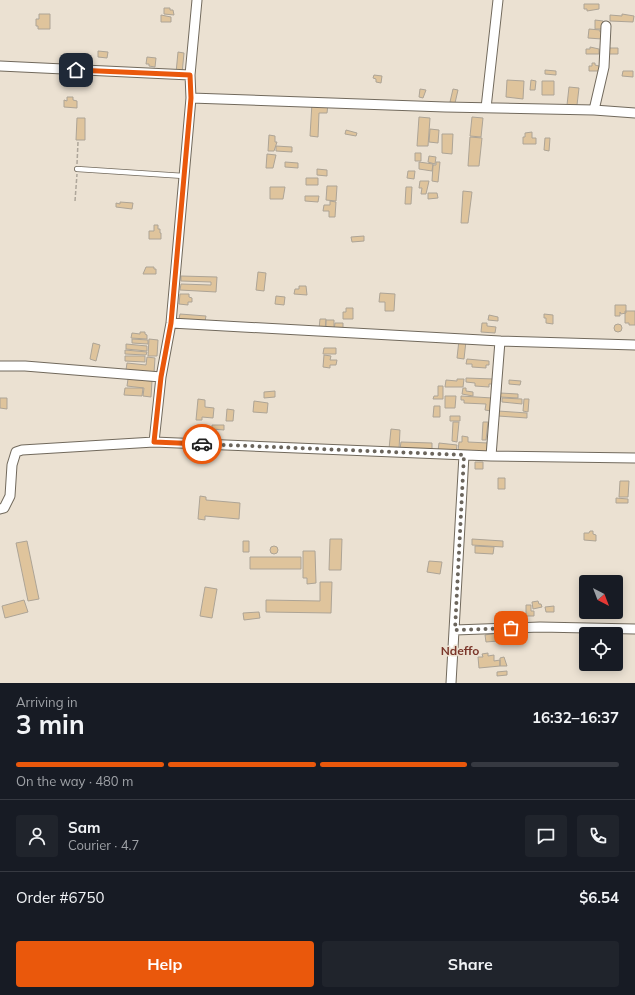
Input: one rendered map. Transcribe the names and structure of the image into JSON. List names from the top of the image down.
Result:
{
  "districts": ["Ndeffo"],
  "north": "bottom right",
  "page": {
    "heading": ["3 min", "Arriving in", "16:32–16:37"],
    "panel": [
      "Sam",
      "Courier · 4.7",
      "Order #6750",
      "$6.54"
    ],
    "bar": "On the way · 480 m",
    "buttons": ["Help", "Share"]
  }
}
